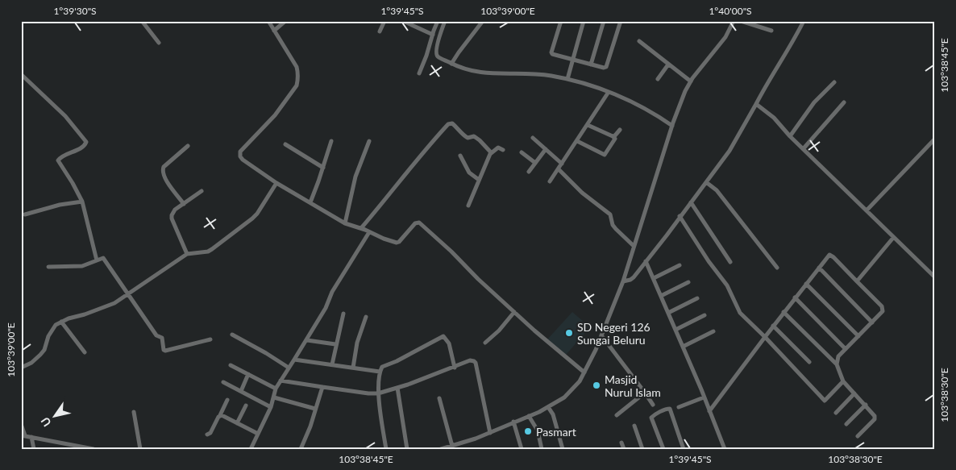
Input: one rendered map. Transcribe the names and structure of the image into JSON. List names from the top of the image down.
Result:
{
  "places": ["SD Negeri 126 Sungai Beluru", "Masjid Nurul Islam", "Pasmart"],
  "north": "bottom left",
  "coordinates": [
    "1°39'30\"S",
    "1°39'45\"S",
    "103°39'00\"E",
    "1°40'00\"S",
    "103°38'45\"E",
    "103°38'30\"E"
  ]
}
